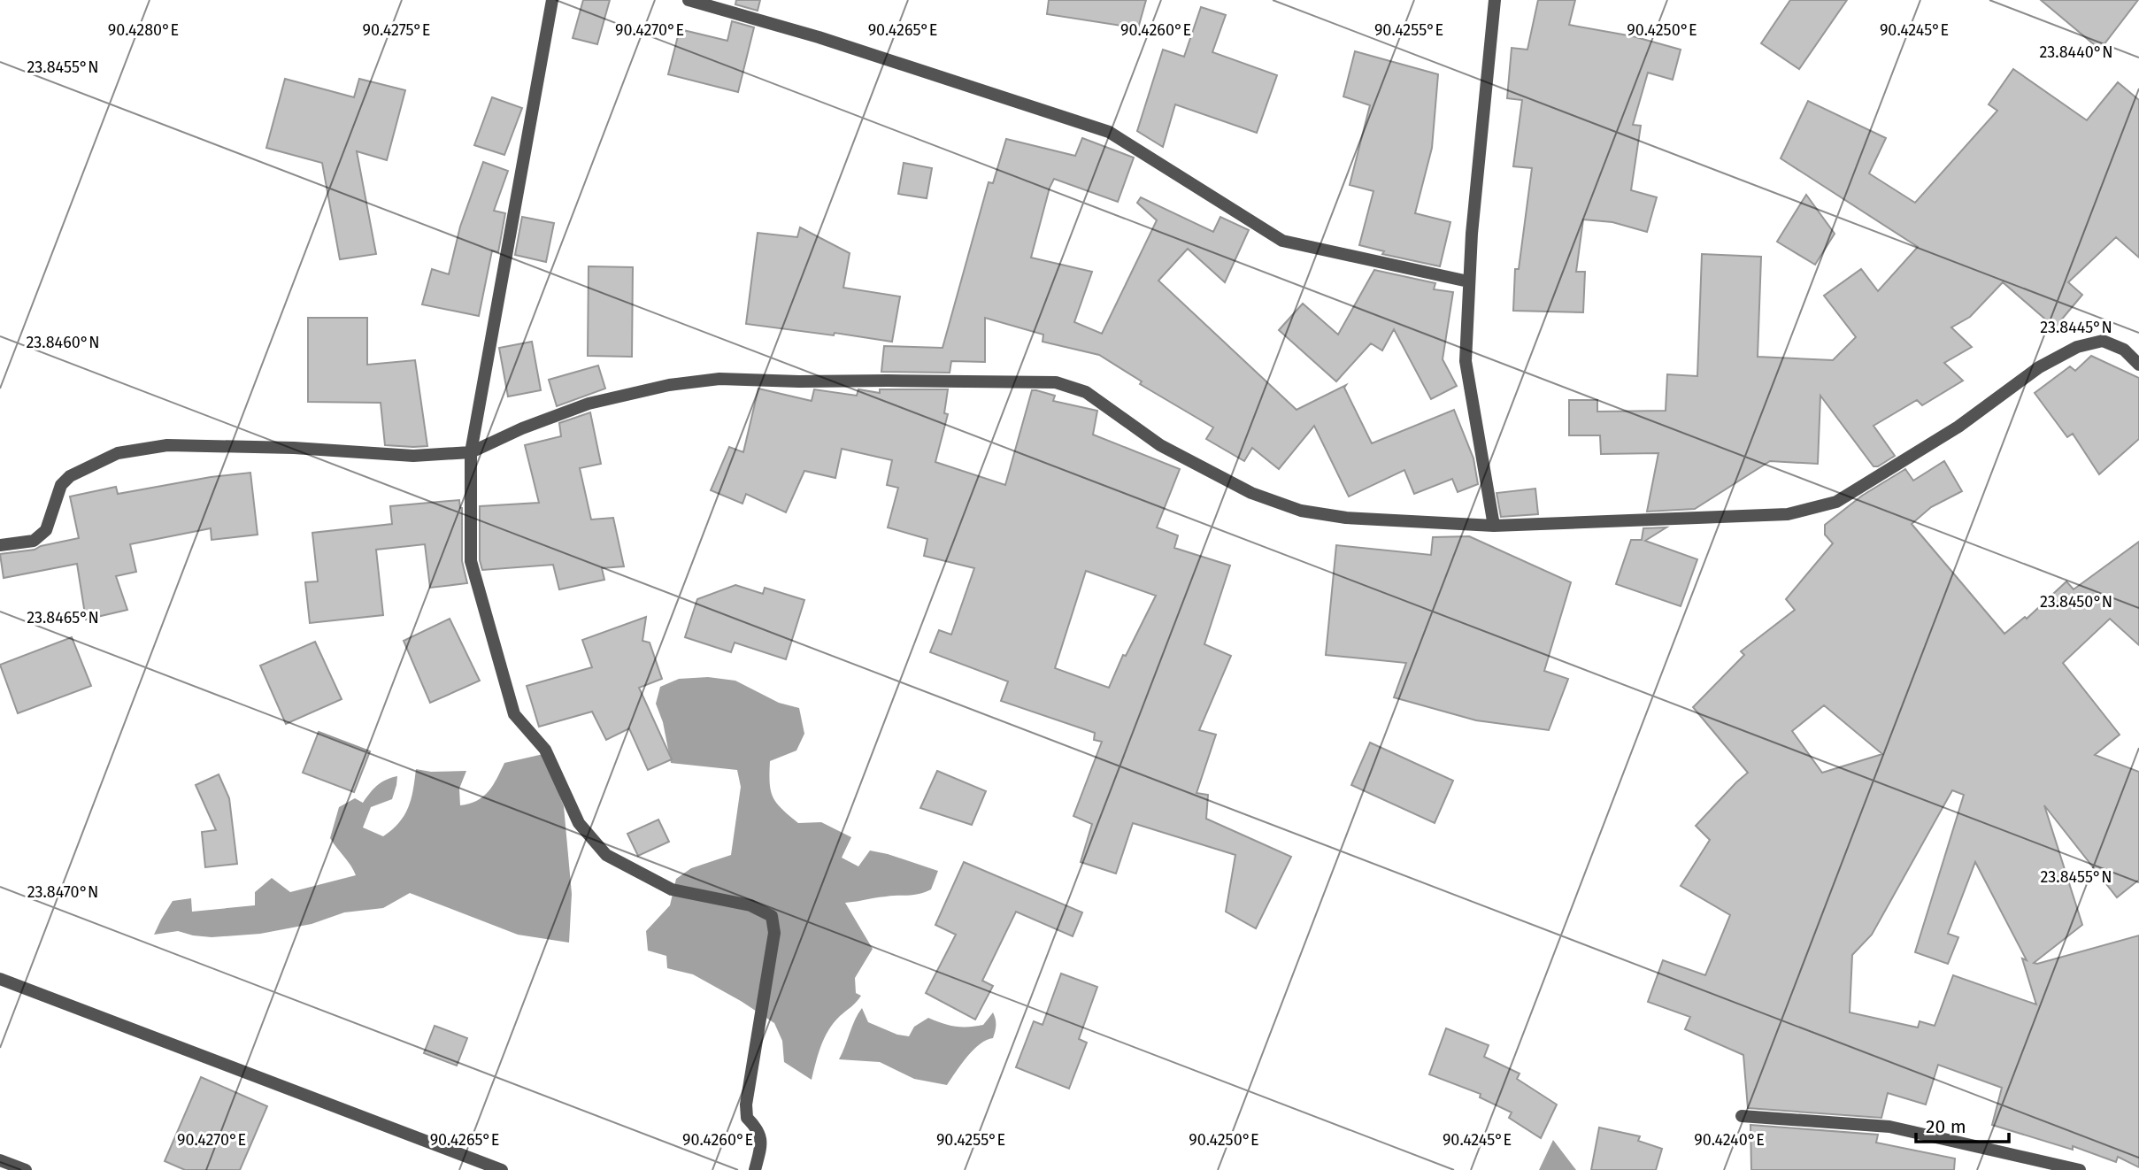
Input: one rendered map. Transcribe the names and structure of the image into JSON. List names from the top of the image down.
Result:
{
  "scale_bar": "20 m",
  "coordinates": [
    "90.4280°E",
    "90.4270°E",
    "90.4245°E",
    "90.4275°E",
    "90.4265°E",
    "90.4260°E",
    "90.4255°E",
    "90.4250°E",
    "23.8440°N",
    "23.8455°N",
    "23.8445°N",
    "23.8460°N",
    "23.8450°N",
    "23.8465°N",
    "23.8470°N",
    "90.4240°E"
  ]
}
